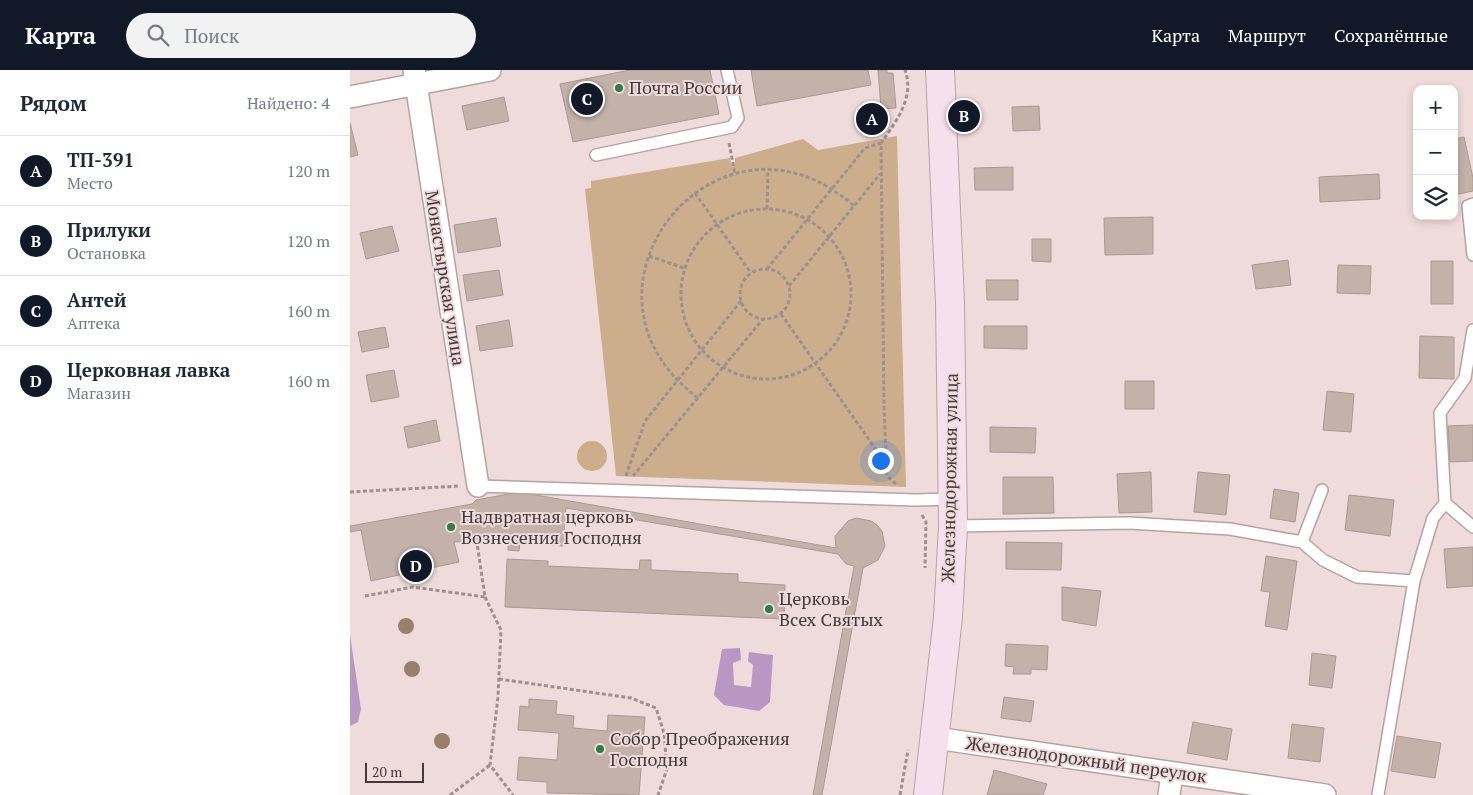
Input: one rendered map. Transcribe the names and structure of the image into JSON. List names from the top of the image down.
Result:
{
  "streets": {
    "street": ["Монастырская улица", "Железнодорожная улица", "Железнодорожный переулок"]
  },
  "crossings": [
    ["Железнодорожная улица", "Железнодорожный переулок"]
  ],
  "places": [
    "Почта России",
    "Надвратная церковь Вознесения Господня",
    "Церковь Всех Святых",
    "Собор Преображения Господня"
  ],
  "scale_bar": "20 m",
  "page": {
    "header": "Карта",
    "search": "Поиск",
    "nav": ["Карта", "Маршрут", "Сохранённые"],
    "heading": ["Рядом", "Найдено: 4"],
    "pins": [
      "C",
      "B",
      "A",
      "D"
    ],
    "map_buttons": ["+", "−"],
    "list": [
      {
        "mark": "A",
        "name": "ТП-391",
        "note": "Место",
        "value": "120 m"
      },
      {
        "mark": "B",
        "name": "Прилуки",
        "note": "Остановка",
        "value": "120 m"
      },
      {
        "mark": "C",
        "name": "Антей",
        "note": "Аптека",
        "value": "160 m"
      },
      {
        "mark": "D",
        "name": "Церковная лавка",
        "note": "Магазин",
        "value": "160 m"
      }
    ],
    "scale": "20 m"
  }
}
